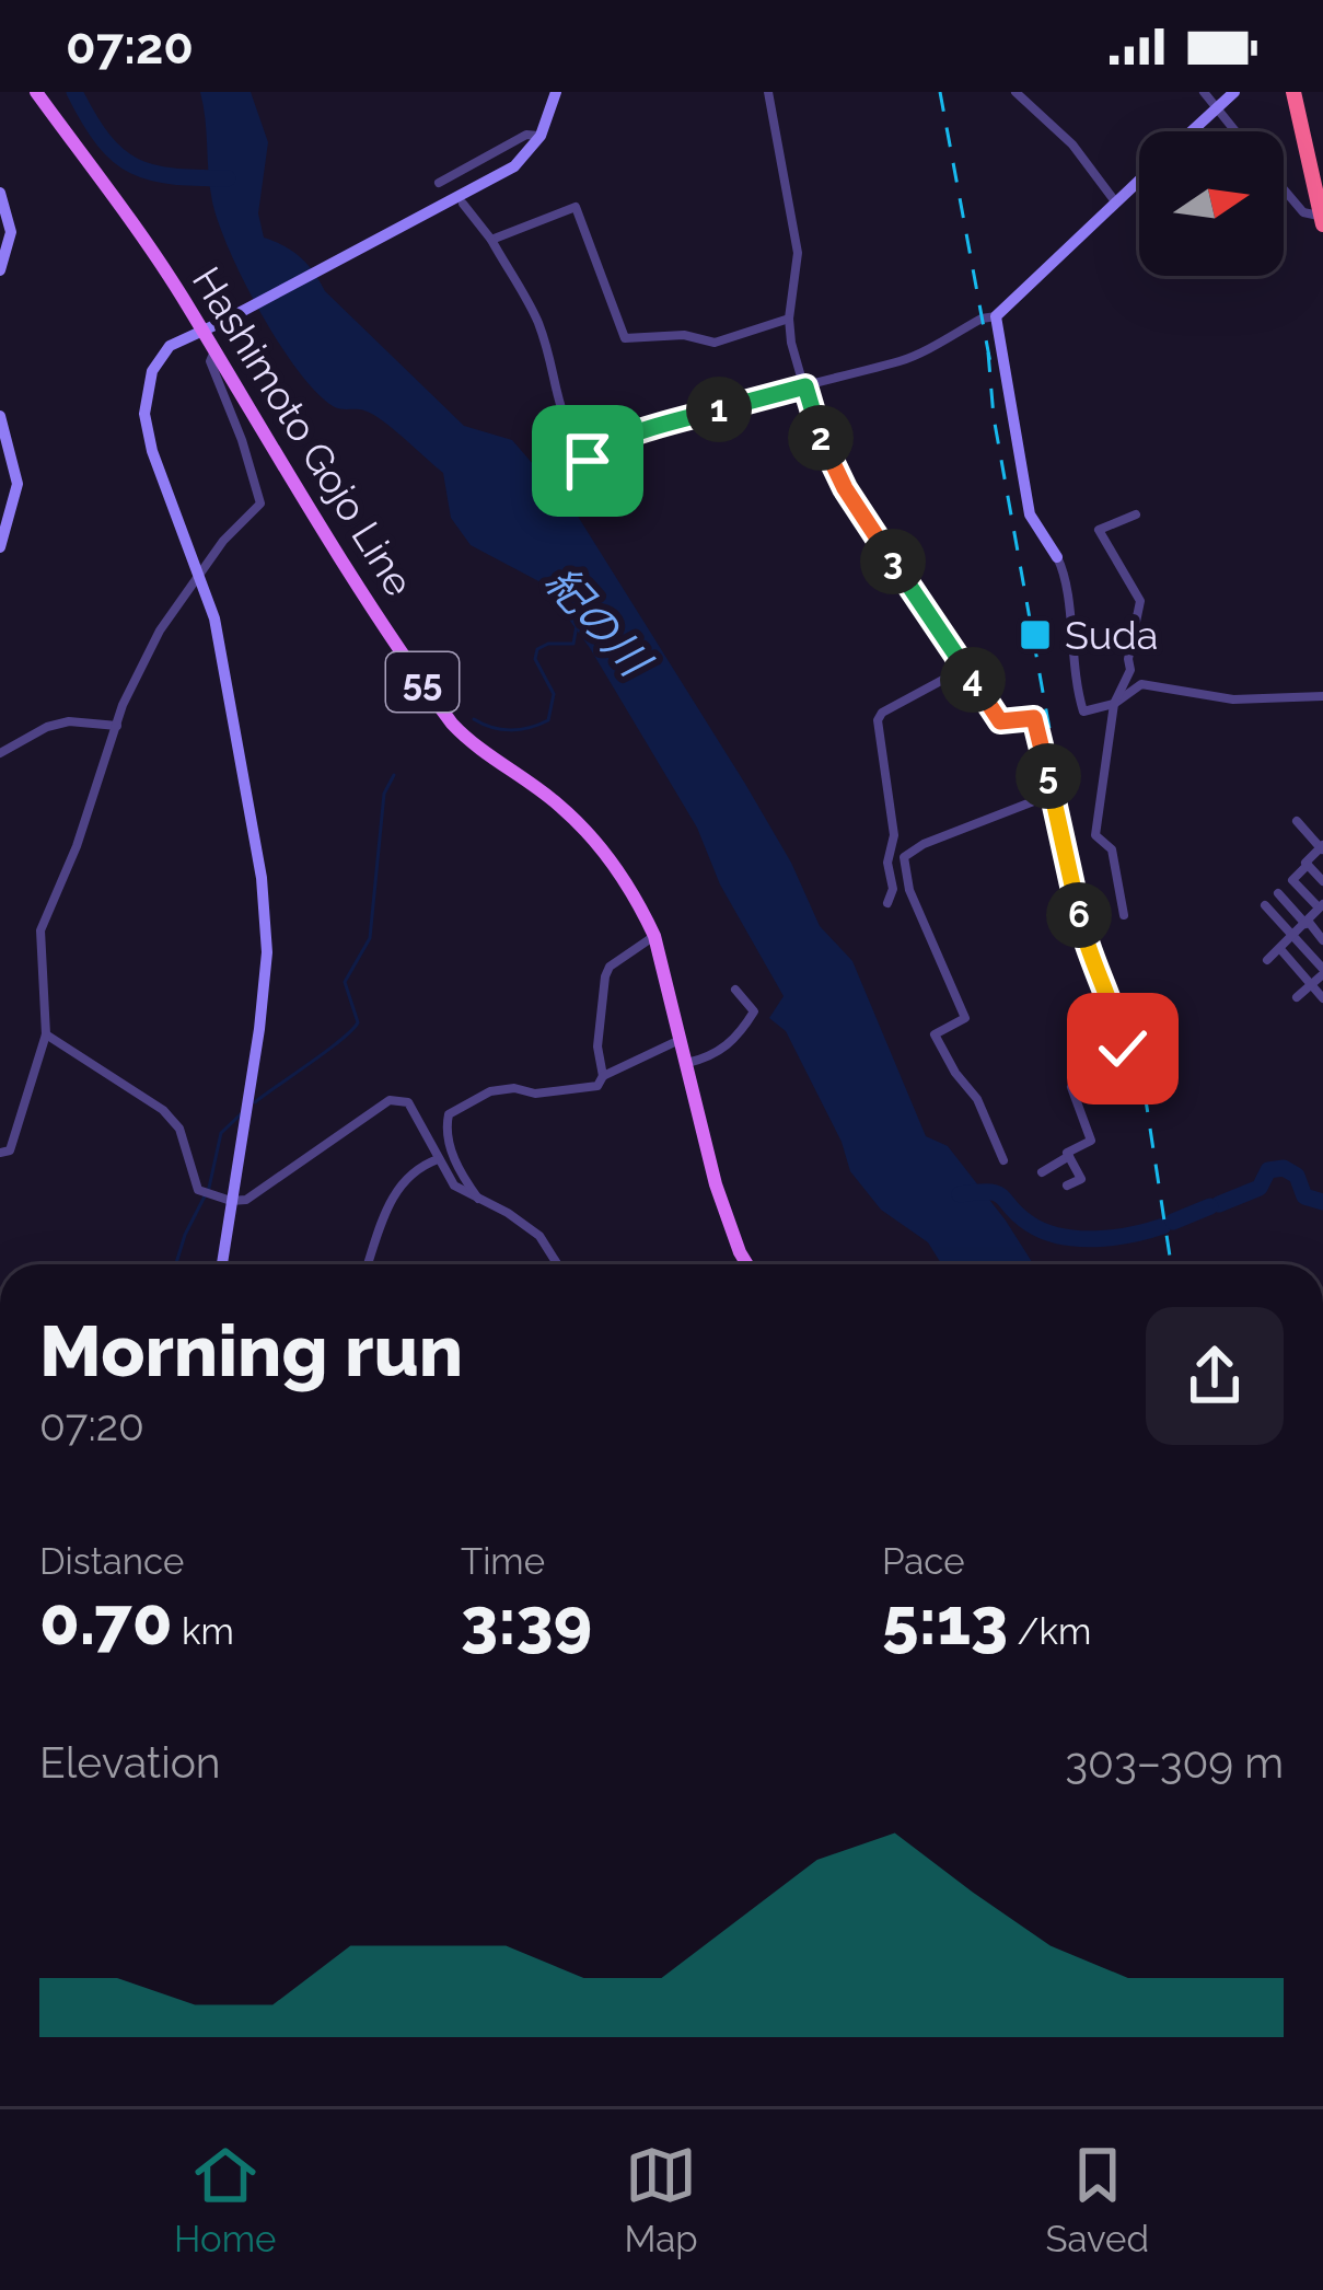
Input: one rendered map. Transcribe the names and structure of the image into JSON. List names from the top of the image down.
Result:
{
  "streets": {
    "main road": ["Hashimoto Gojo Line", "55"]
  },
  "water": ["紀の川"],
  "places": {
    "transit": ["Suda"]
  },
  "north": "right",
  "page": {
    "status": "07:20",
    "pins": [
      "1",
      "2",
      "3",
      "4",
      "5",
      "6"
    ],
    "heading": ["Morning run", "07:20"],
    "stats": [
      ["Distance", "0.70 km"],
      ["Time", "3:39"],
      ["Pace", "5:13 /km"]
    ],
    "chart": ["Elevation", "303–309 m"],
    "tabs": ["Home", "Map", "Saved"]
  }
}
